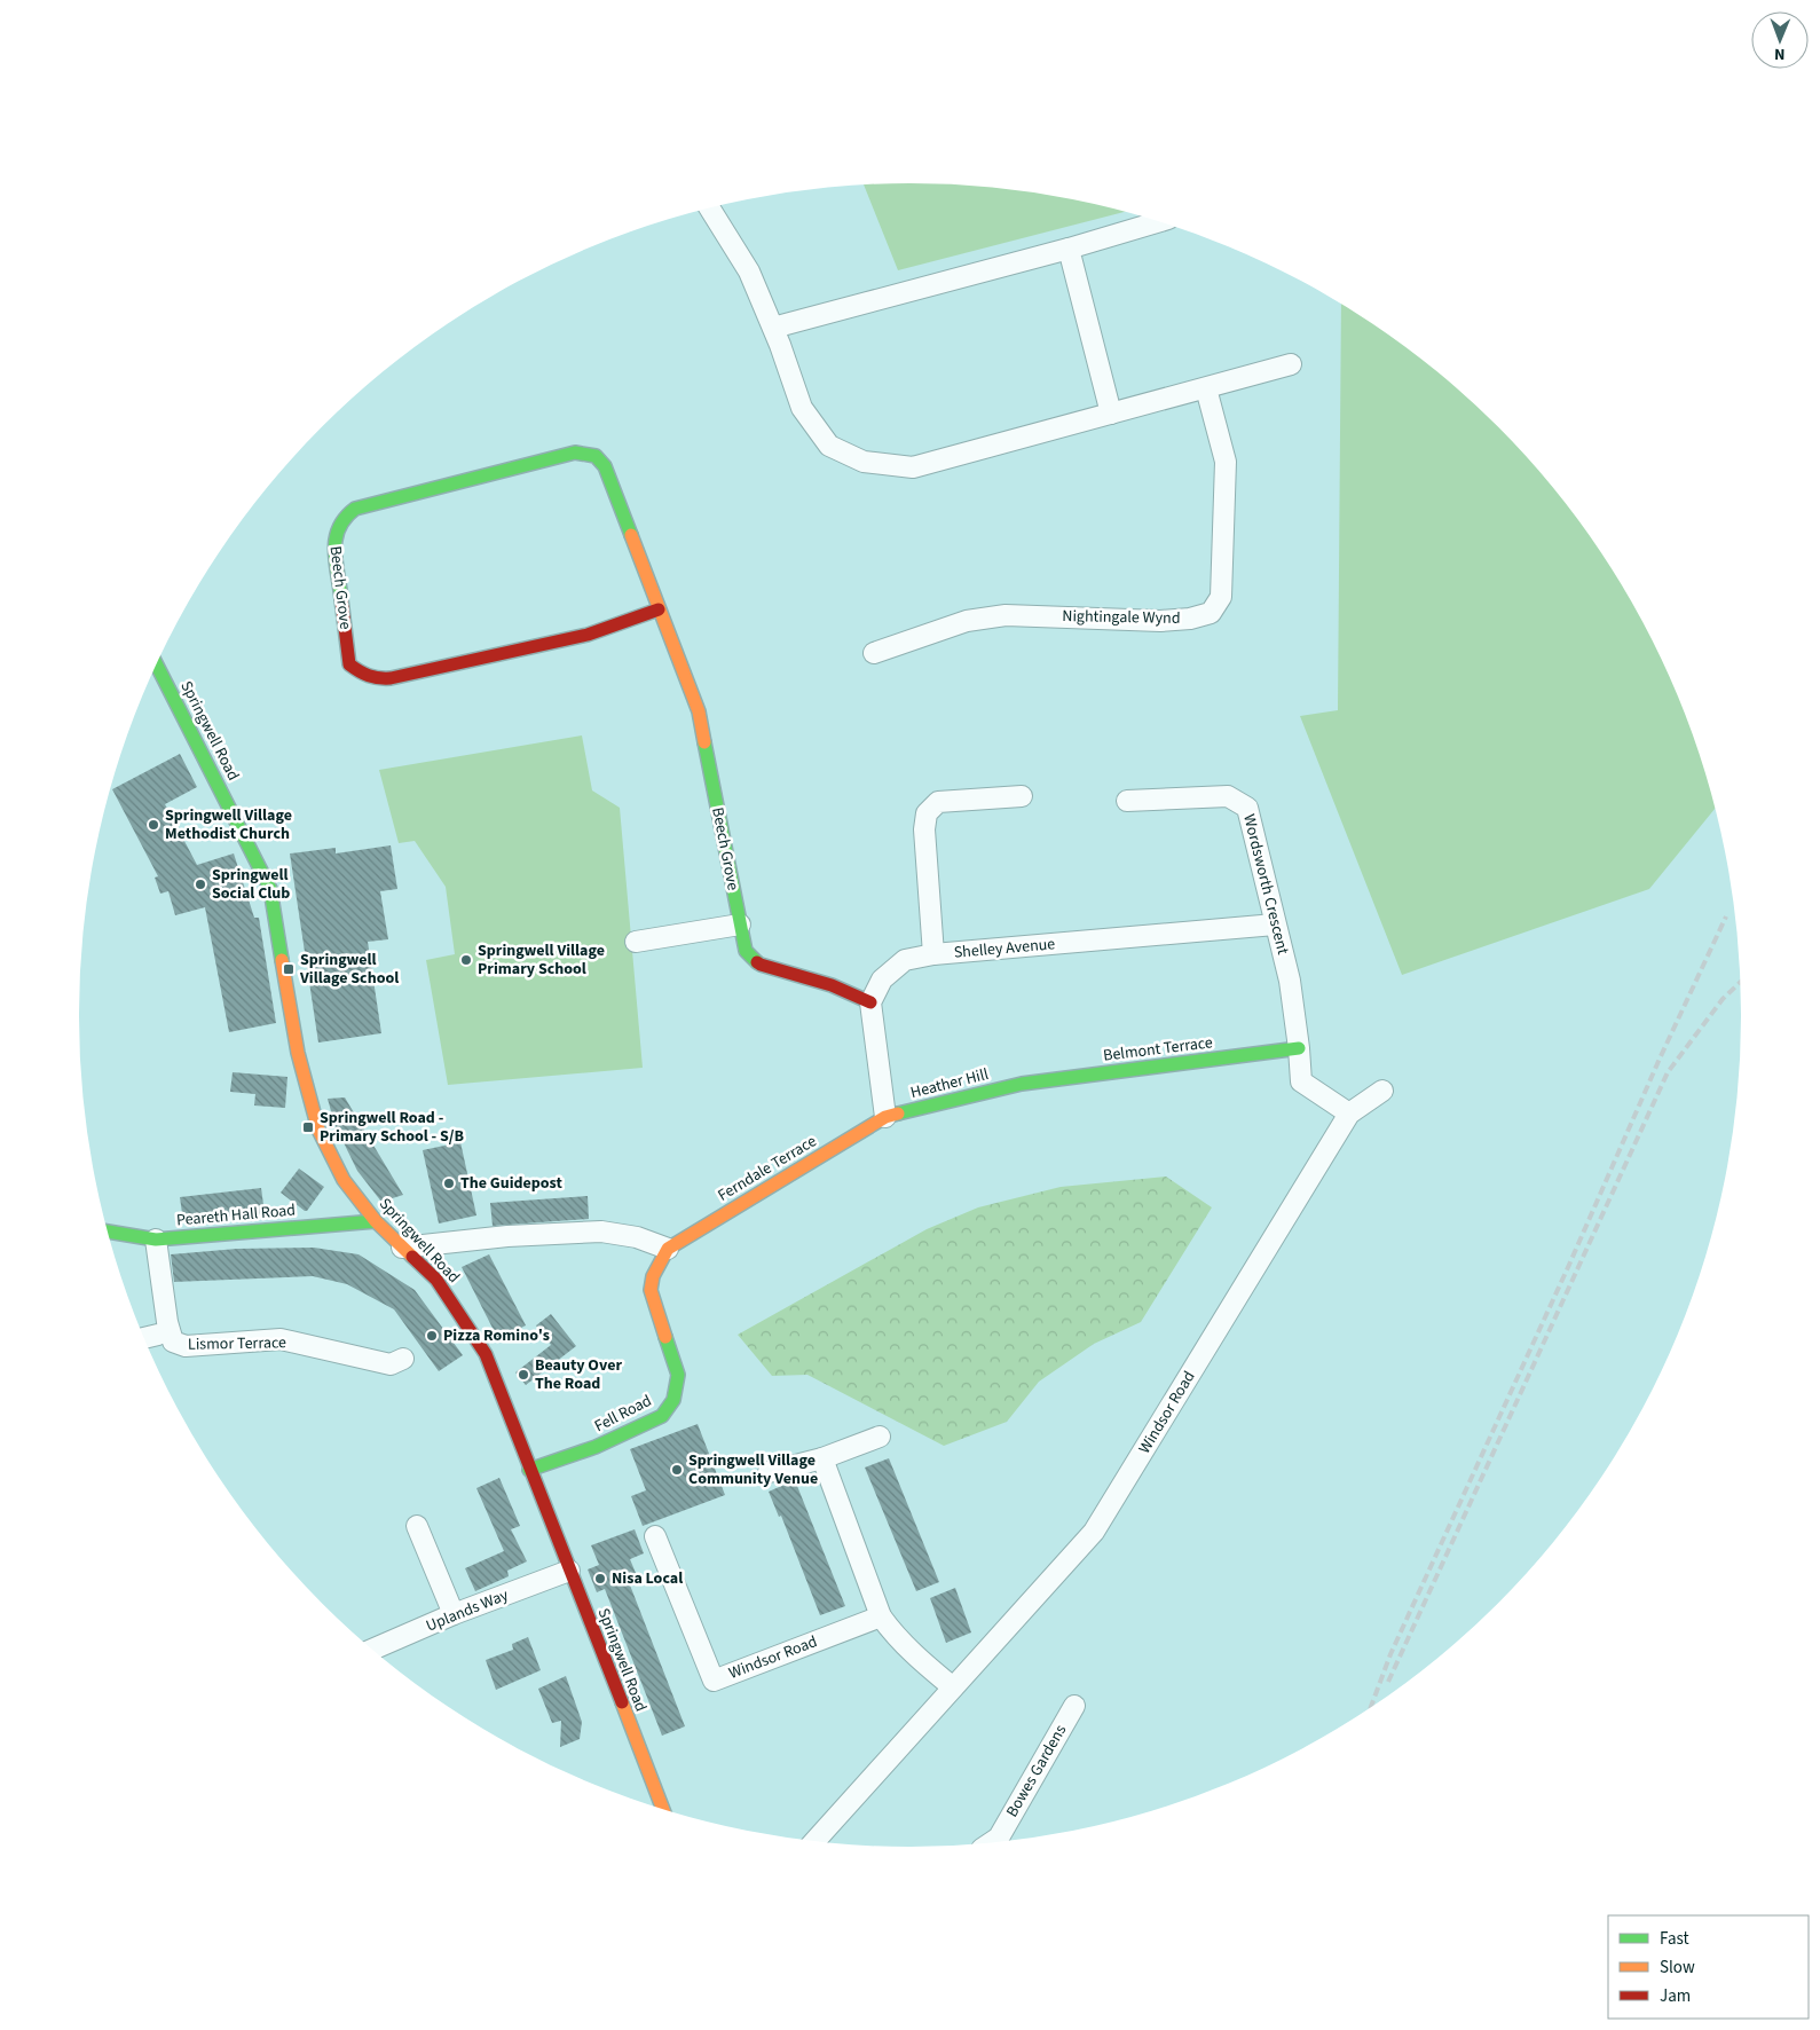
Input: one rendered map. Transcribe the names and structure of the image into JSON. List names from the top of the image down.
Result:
{
  "streets": {
    "street": [
      "Beech Grove",
      "Nightingale Wynd",
      "Springwell Road",
      "Wordsworth Crescent",
      "Shelley Avenue",
      "Belmont Terrace",
      "Heather Hill",
      "Ferndale Terrace",
      "Peareth Hall Road",
      "Lismor Terrace",
      "Windsor Road",
      "Fell Road",
      "Uplands Way",
      "Bowes Gardens"
    ]
  },
  "crossings": [
    ["Beech Grove", "Shelley Avenue"],
    ["Springwell Road", "Peareth Hall Road"],
    ["Springwell Road", "Fell Road"],
    ["Springwell Road", "Uplands Way"],
    ["Wordsworth Crescent", "Shelley Avenue"],
    ["Wordsworth Crescent", "Belmont Terrace"],
    ["Belmont Terrace", "Heather Hill"],
    ["Heather Hill", "Ferndale Terrace"],
    ["Ferndale Terrace", "Fell Road"],
    ["Peareth Hall Road", "Lismor Terrace"]
  ],
  "places": {
    "other": [
      "Springwell Village Methodist Church",
      "Springwell Social Club",
      "Springwell Village Primary School",
      "The Guidepost",
      "Pizza Romino's",
      "Beauty Over The Road",
      "Springwell Village Community Venue",
      "Nisa Local"
    ],
    "transit": ["Springwell Village School", "Springwell Road - Primary School - S/B"]
  },
  "legend": ["Fast", "Slow", "Jam"],
  "north": "bottom"
}
